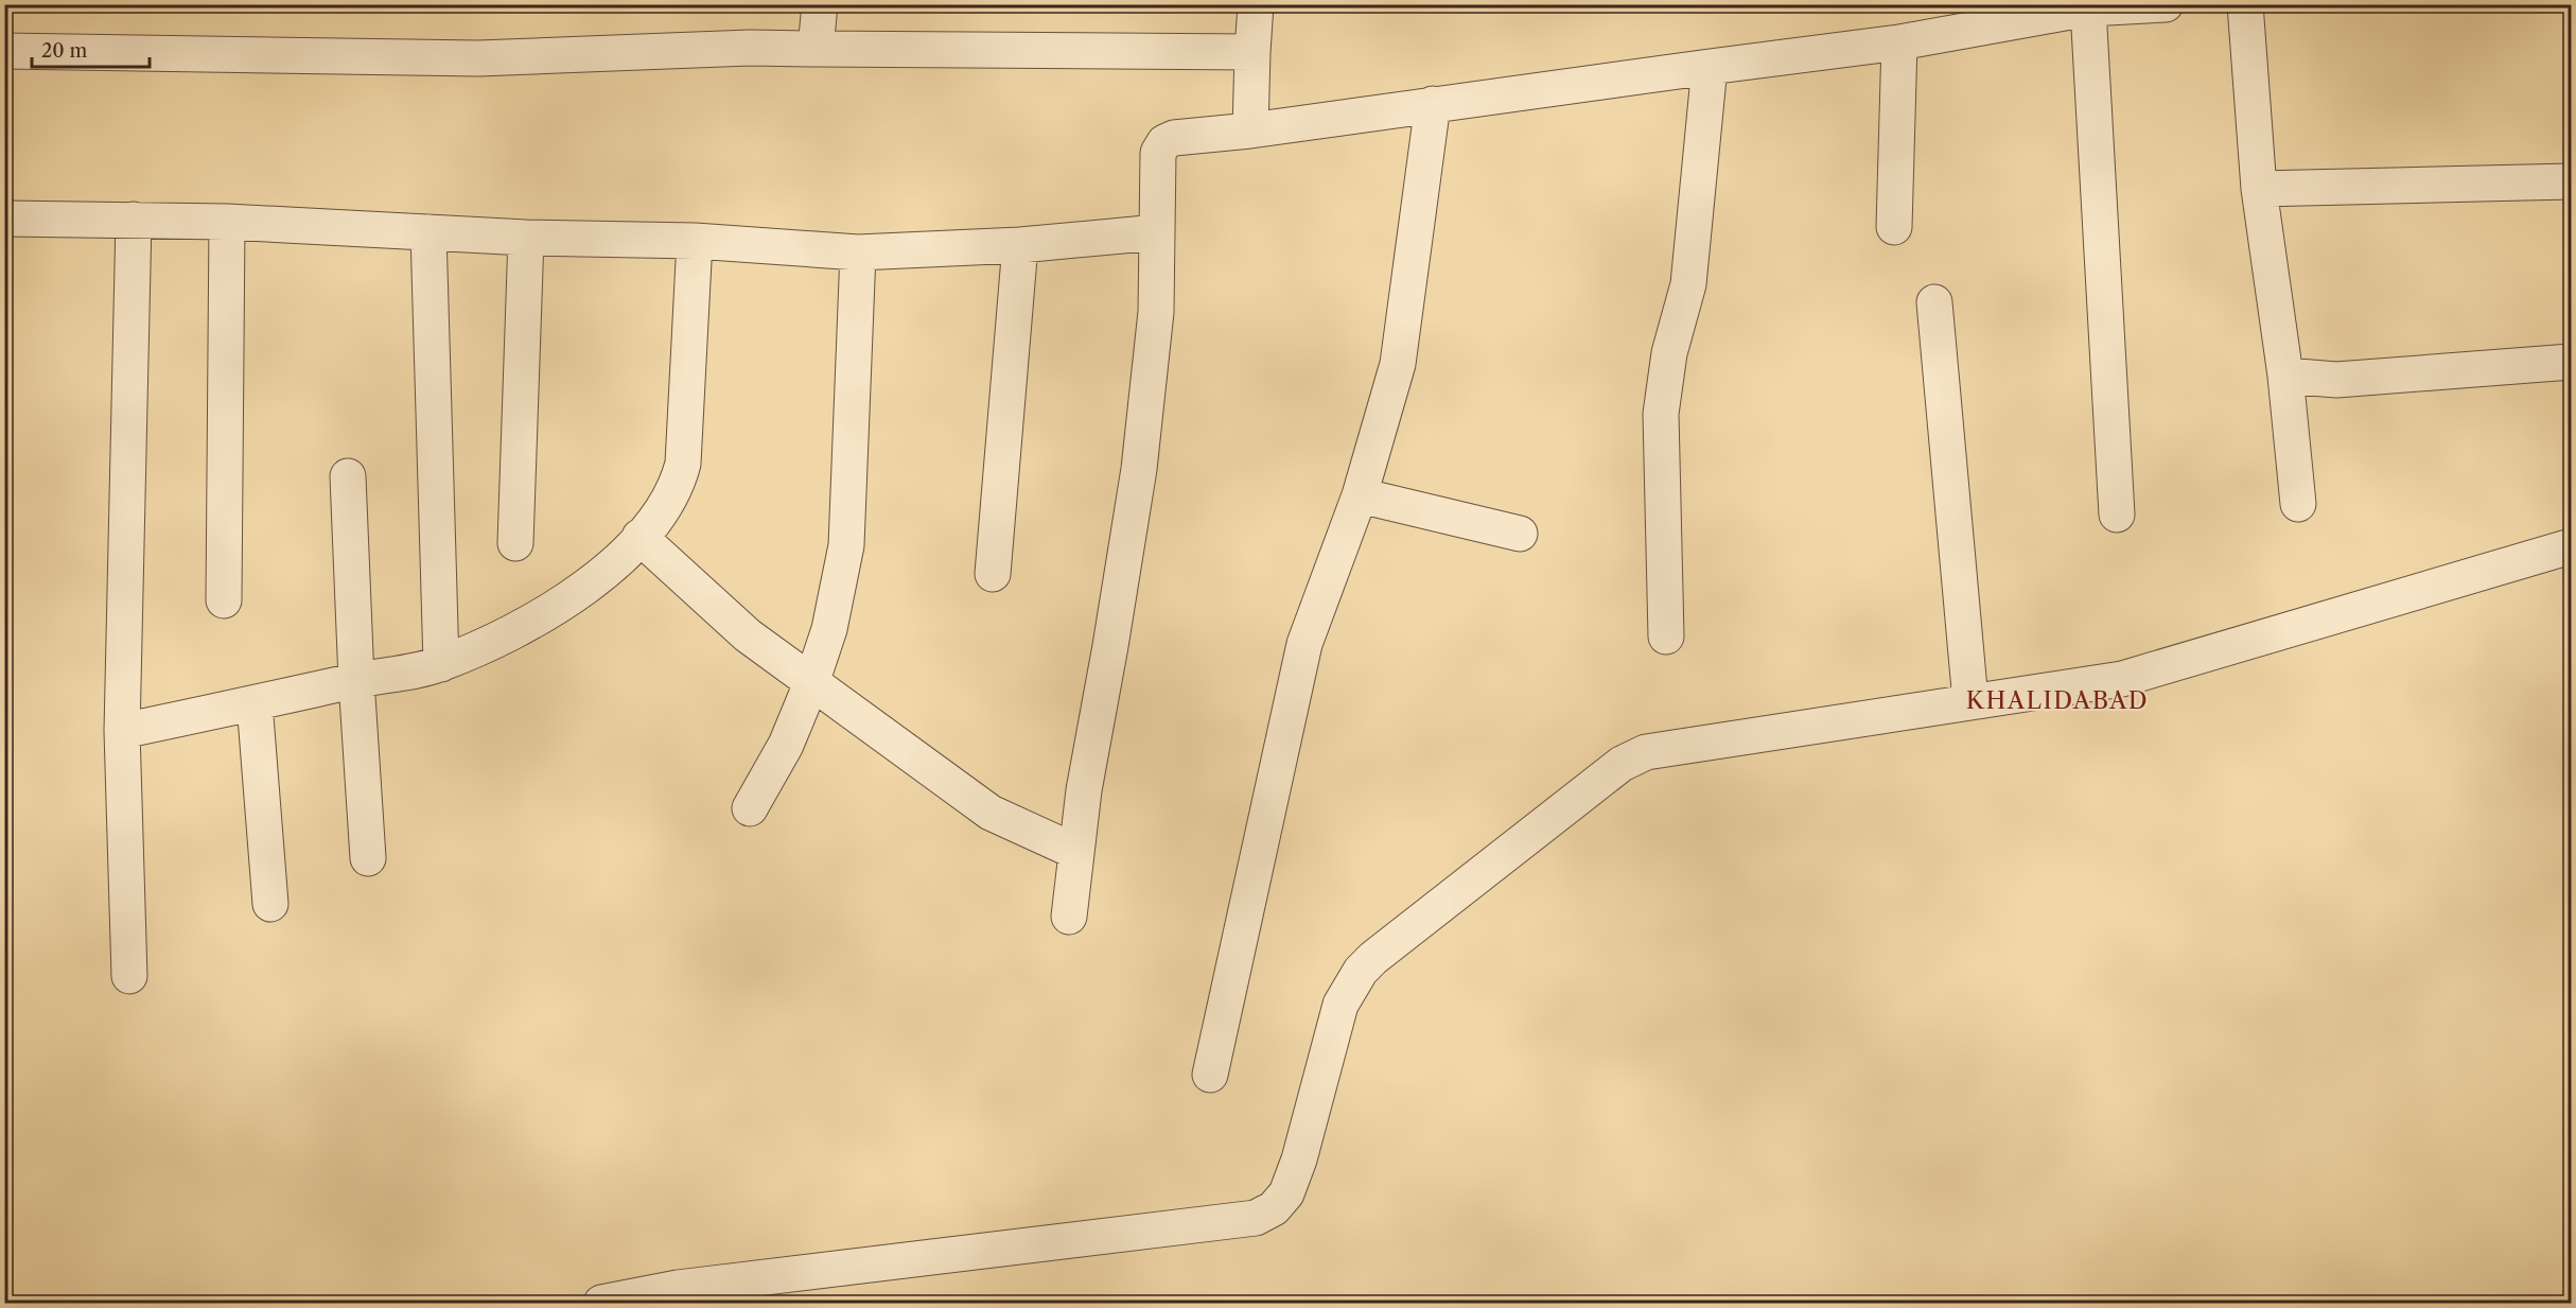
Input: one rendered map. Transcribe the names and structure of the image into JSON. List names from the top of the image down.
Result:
{
  "districts": ["KHALIDABAD"],
  "scale_bar": "20 m"
}
